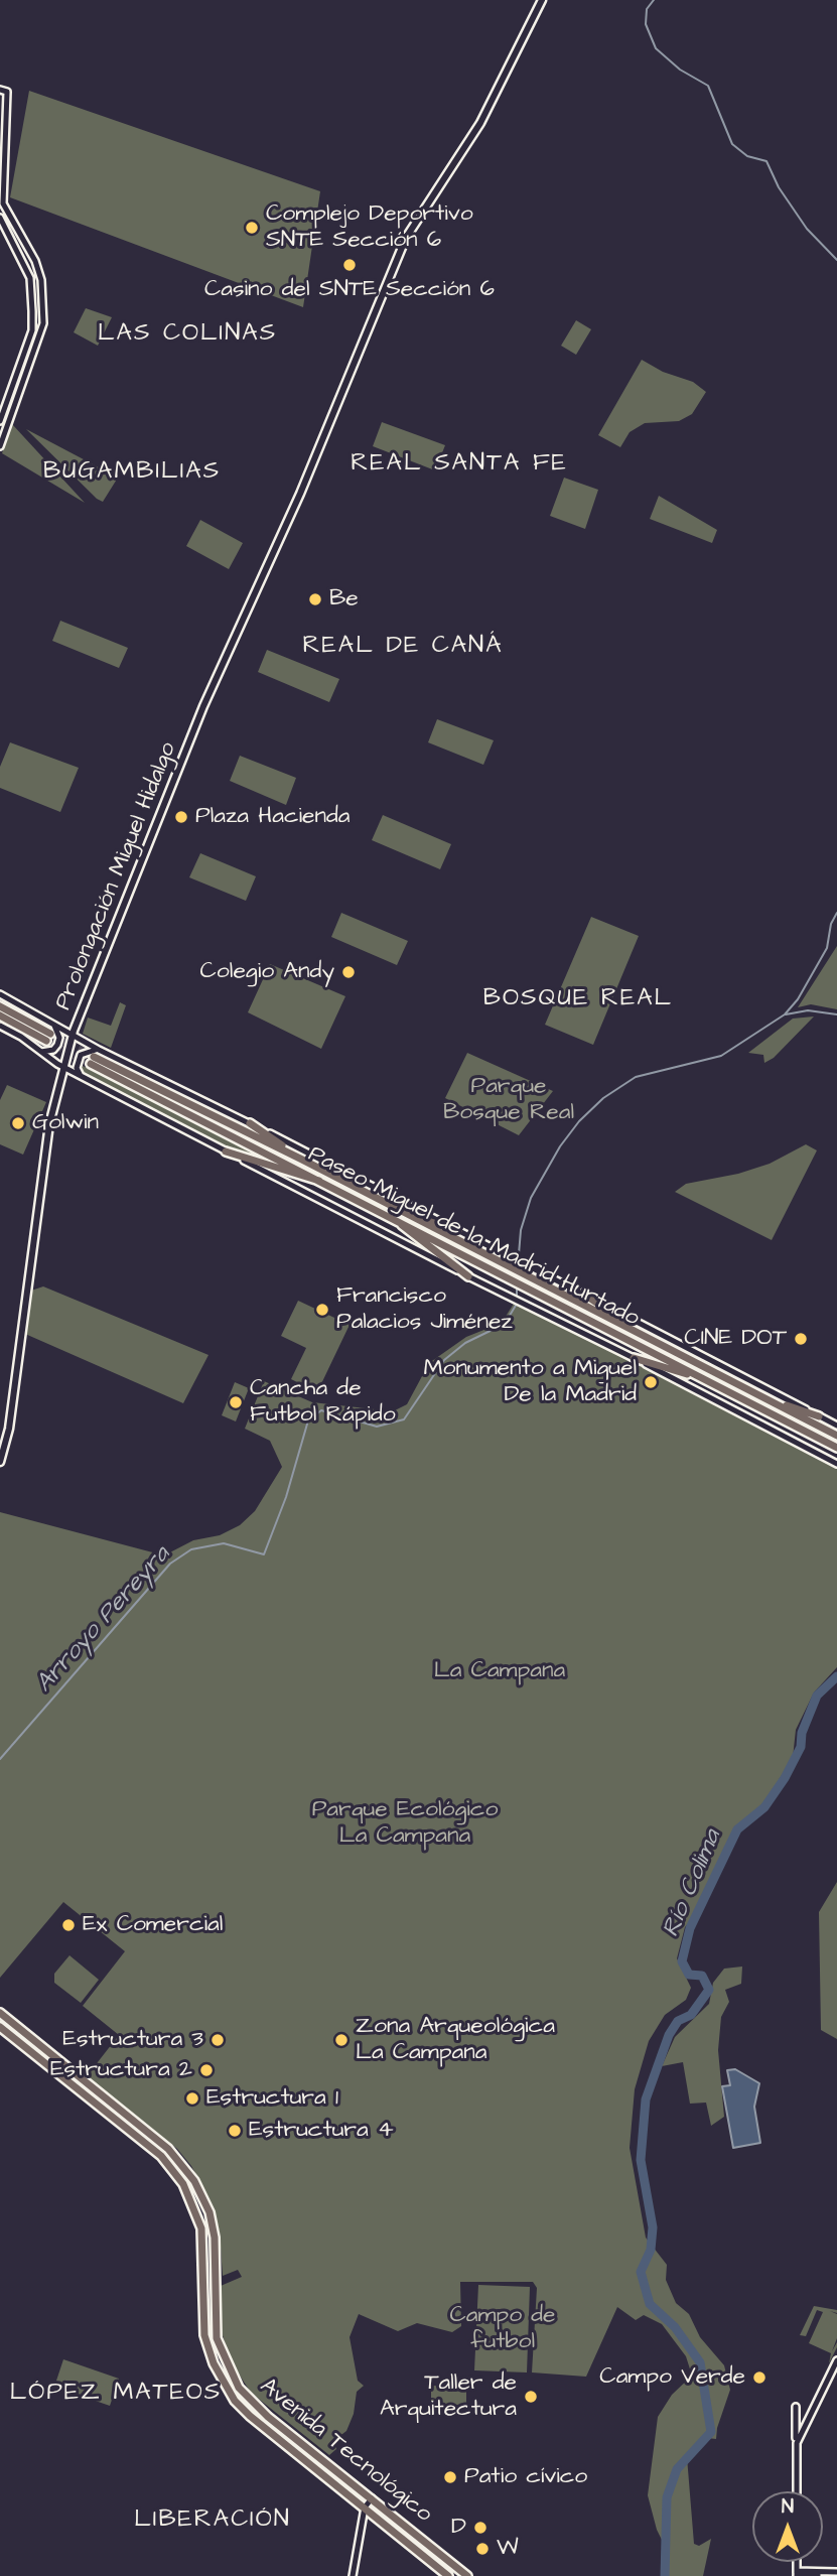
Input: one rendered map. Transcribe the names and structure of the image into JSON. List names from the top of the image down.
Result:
{
  "streets": {
    "main road": ["Prolongación Miguel Hidalgo", "Paseo Miguel de la Madrid Hurtado", "Avenida Tecnológico"]
  },
  "districts": [
    "LAS COLINAS",
    "REAL SANTA FE",
    "BUGAMBILIAS",
    "REAL DE CANÁ",
    "BOSQUE REAL",
    "LÓPEZ MATEOS",
    "LIBERACIÓN"
  ],
  "water": ["Arroyo Pereyra", "Río Colima"],
  "parks": [
    "Parque Bosque Real",
    "La Campana",
    "Parque Ecológico La Campana",
    "Campo de futbol"
  ],
  "places": [
    "Complejo Deportivo SNTE Sección 6",
    "Casino del SNTE Sección 6",
    "Be",
    "Plaza Hacienda",
    "Colegio Andy",
    "Golwin",
    "Francisco Palacios Jiménez",
    "CINE DOT",
    "Monumento a Miguel De la Madrid",
    "Cancha de Futbol Rápido",
    "Ex Comercial",
    "Estructura 3",
    "Zona Arqueológica La Campana",
    "Estructura 2",
    "Estructura 1",
    "Estructura 4",
    "Campo Verde",
    "Taller de Arquitectura",
    "Patio cívico",
    "D",
    "W"
  ],
  "north": "top"
}
